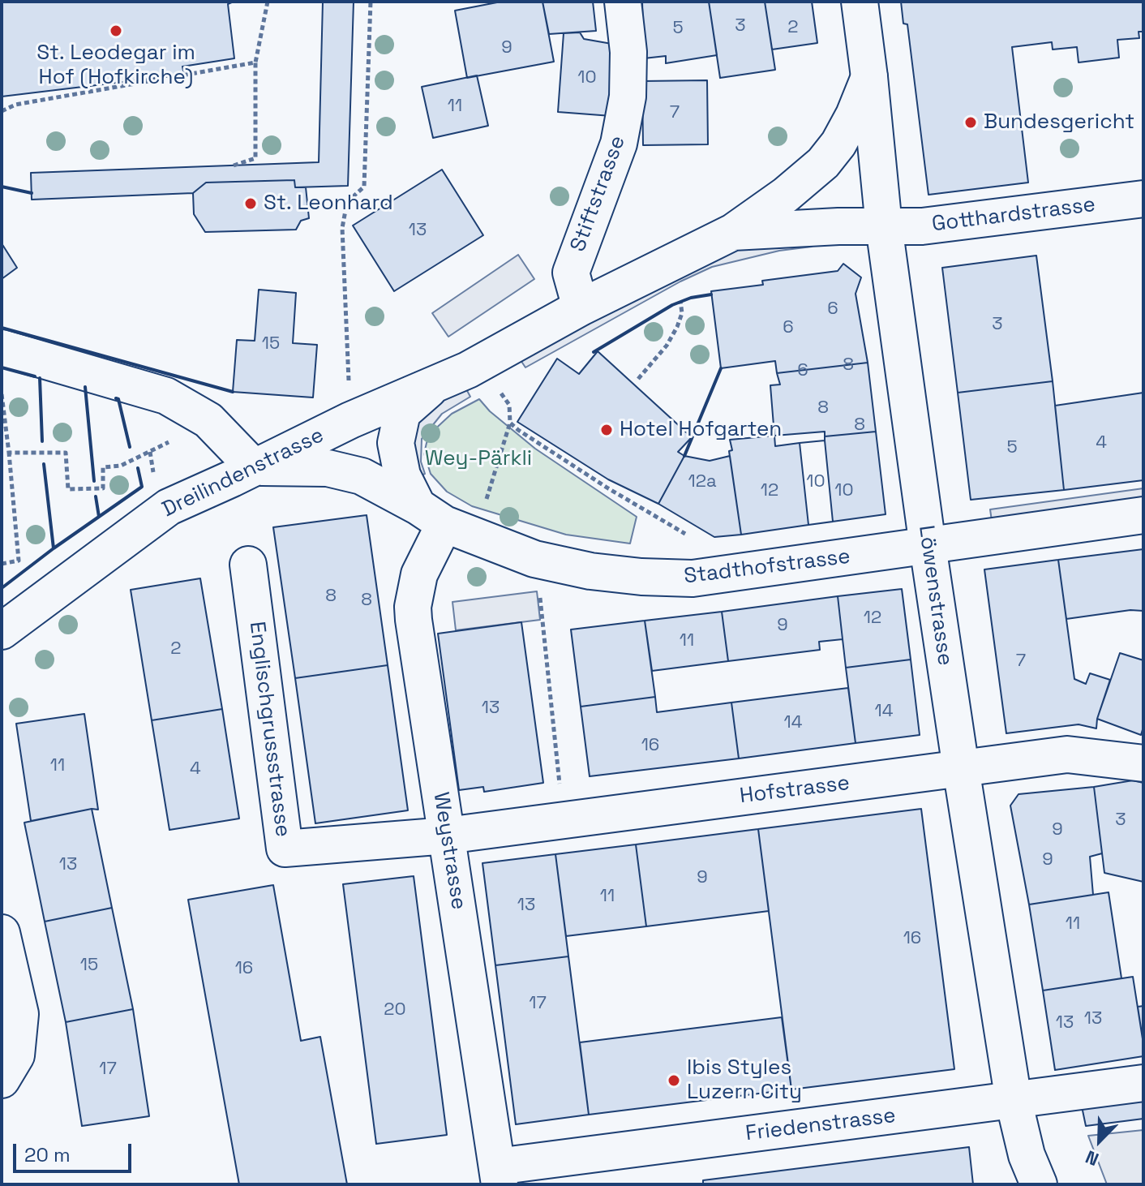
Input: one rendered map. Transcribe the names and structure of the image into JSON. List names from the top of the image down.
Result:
{
  "streets": {
    "street": [
      "Stiftstrasse",
      "Gotthardstrasse",
      "Dreilindenstrasse",
      "Stadthofstrasse",
      "Löwenstrasse",
      "Englischgrussstrasse",
      "Hofstrasse",
      "Weystrasse",
      "Friedenstrasse"
    ]
  },
  "crossings": [
    ["Stiftstrasse", "Dreilindenstrasse"],
    ["Gotthardstrasse", "Dreilindenstrasse"],
    ["Gotthardstrasse", "Löwenstrasse"],
    ["Dreilindenstrasse", "Stadthofstrasse"],
    ["Dreilindenstrasse", "Löwenstrasse"],
    ["Dreilindenstrasse", "Weystrasse"],
    ["Stadthofstrasse", "Löwenstrasse"],
    ["Stadthofstrasse", "Weystrasse"],
    ["Löwenstrasse", "Hofstrasse"],
    ["Löwenstrasse", "Friedenstrasse"],
    ["Englischgrussstrasse", "Hofstrasse"],
    ["Englischgrussstrasse", "Weystrasse"],
    ["Hofstrasse", "Weystrasse"],
    ["Weystrasse", "Friedenstrasse"]
  ],
  "parks": ["Wey-Pärkli"],
  "places": [
    "St. Leodegar im Hof (Hofkirche)",
    "Bundesgericht",
    "St. Leonhard",
    "Hotel Hofgarten",
    "Ibis Styles Luzern City"
  ],
  "house_numbers": [
    "3",
    "2",
    "5",
    "9",
    "10",
    "11",
    "7",
    "13",
    "6",
    "3",
    "6",
    "15",
    "8",
    "6",
    "8",
    "8",
    "4",
    "5",
    "12a",
    "10",
    "12",
    "10",
    "8",
    "8",
    "12",
    "9",
    "11",
    "2",
    "7",
    "13",
    "14",
    "14",
    "16",
    "11",
    "4",
    "3",
    "9",
    "9",
    "13",
    "9",
    "11",
    "13",
    "11",
    "16",
    "15",
    "16",
    "17",
    "20",
    "13",
    "13",
    "17"
  ],
  "scale_bar": "20 m",
  "north": "bottom left"
}
